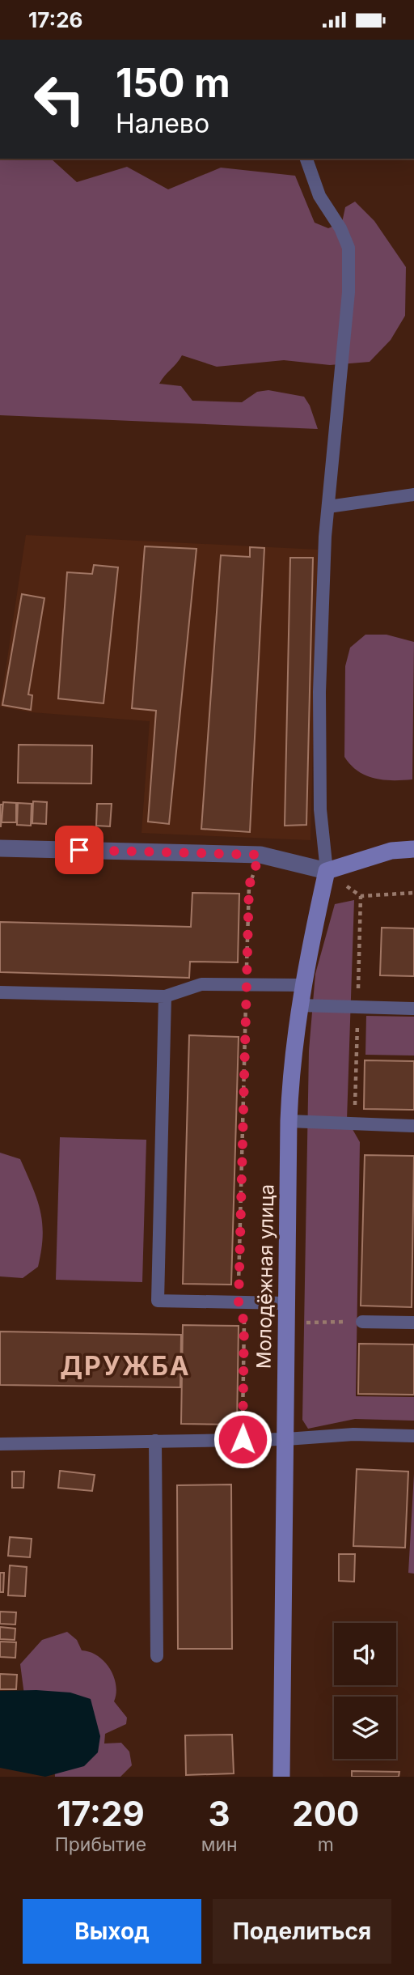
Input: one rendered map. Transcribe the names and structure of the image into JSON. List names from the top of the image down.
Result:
{
  "streets": {
    "street": ["Молодёжная улица"]
  },
  "districts": ["ДРУЖБА"],
  "page": {
    "status": "17:26",
    "turn": ["150 m", "Налево"],
    "eta": [
      "17:29",
      "Прибытие",
      "3",
      "мин",
      "200",
      "m"
    ],
    "buttons": ["Выход", "Поделиться"]
  }
}
